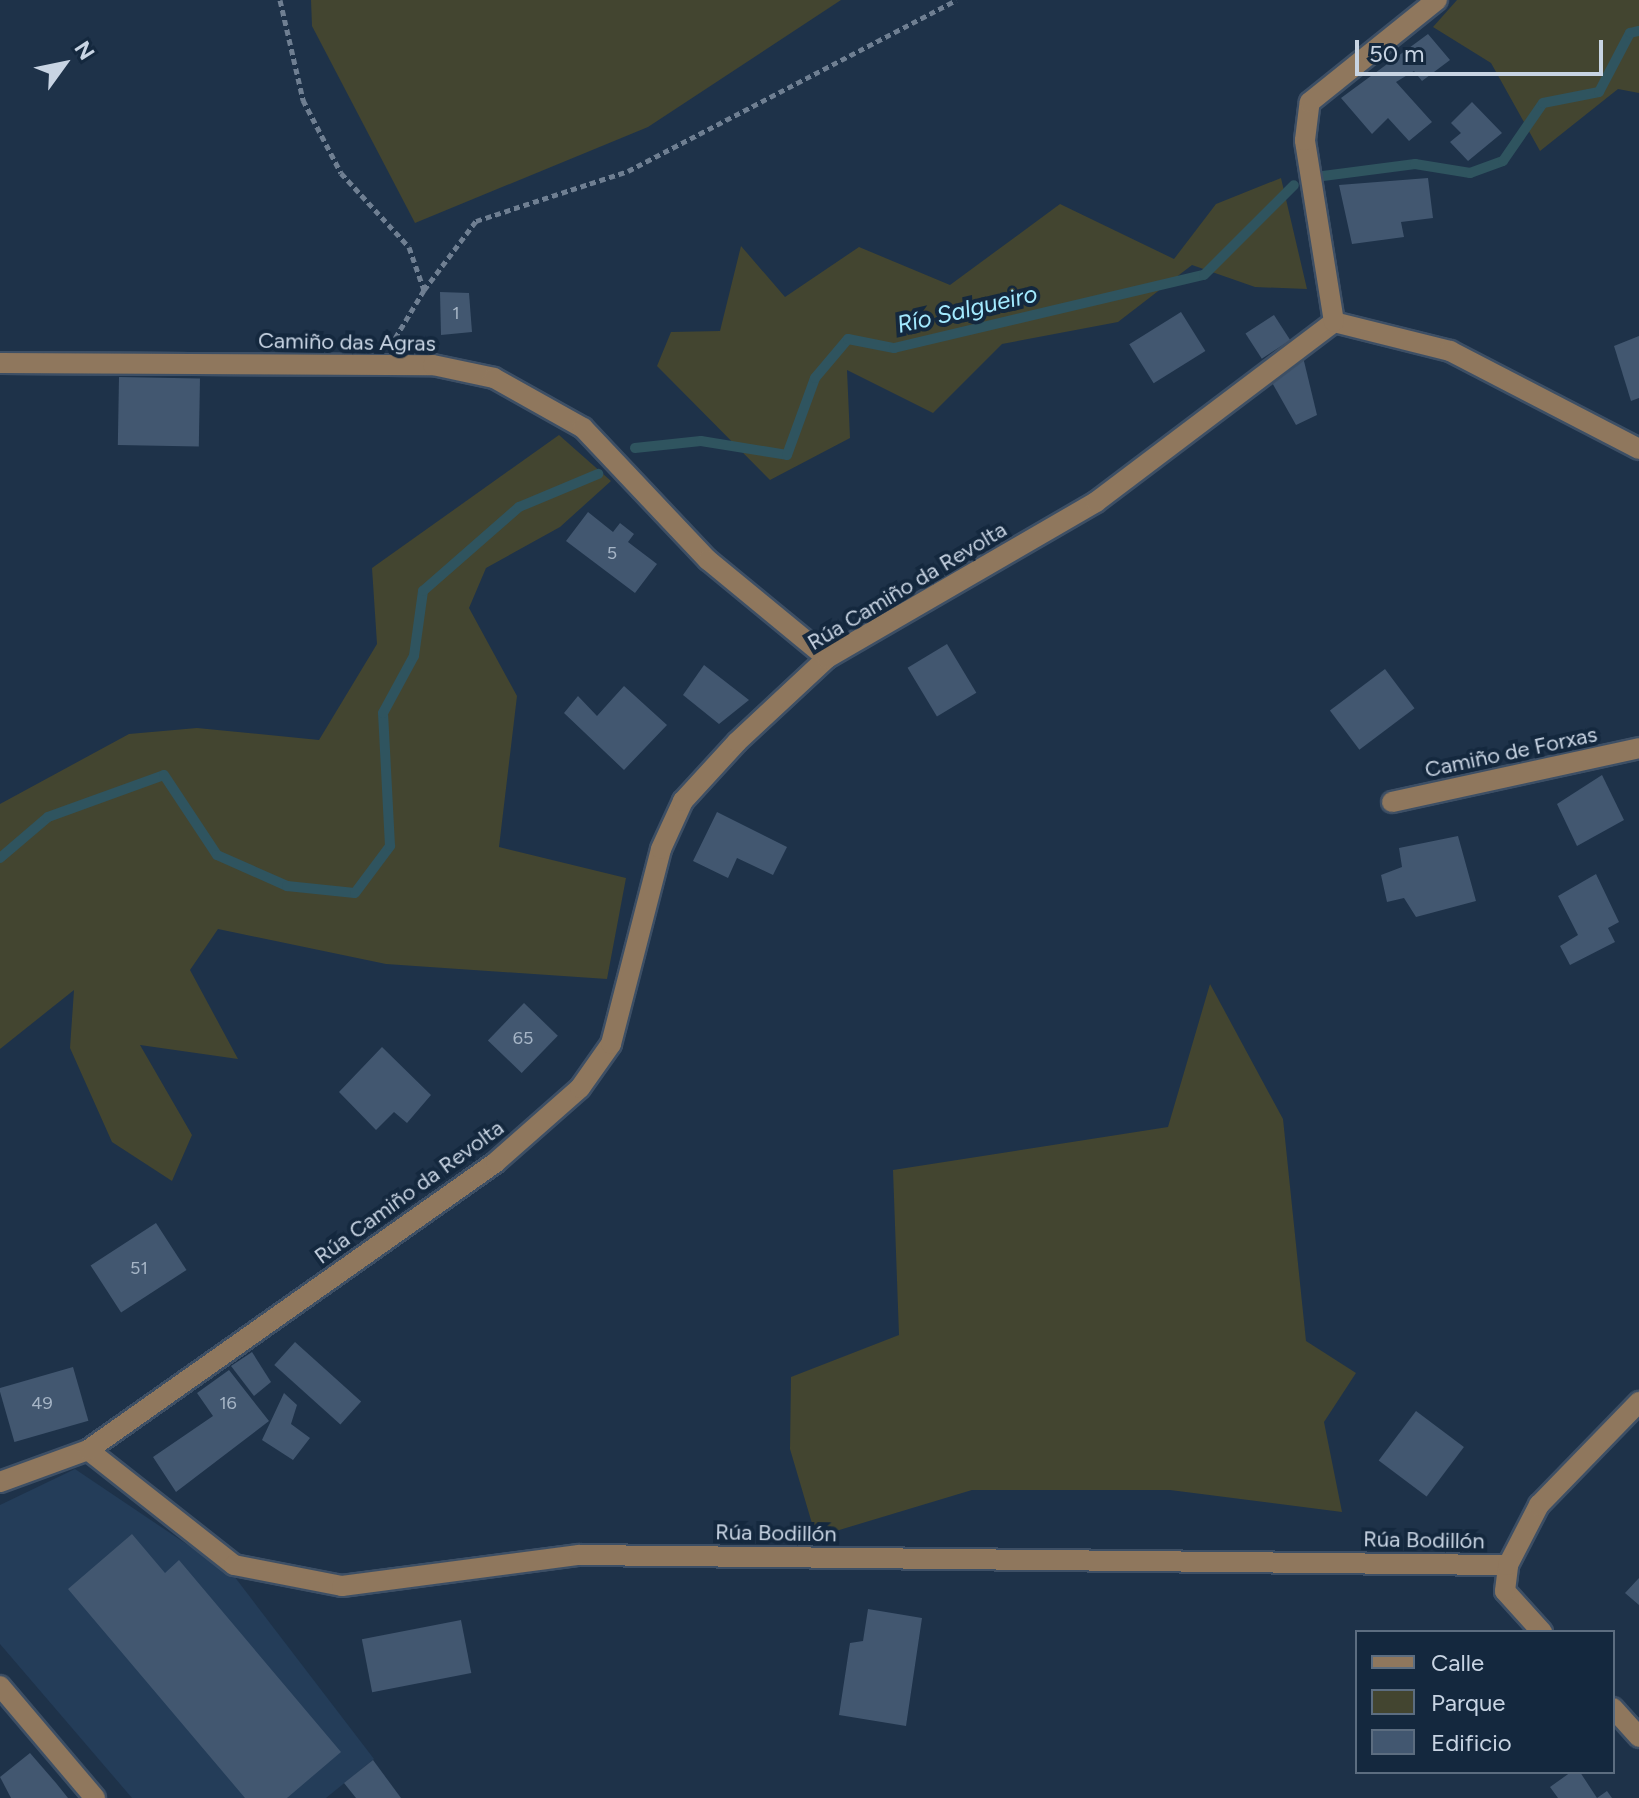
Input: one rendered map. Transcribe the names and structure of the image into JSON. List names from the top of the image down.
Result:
{
  "streets": {
    "street": [
      "Camiño das Agras",
      "Rúa Camiño da Revolta",
      "Camiño de Forxas",
      "Rúa Bodillón"
    ]
  },
  "crossings": [
    ["Camiño das Agras", "Rúa Camiño da Revolta"],
    ["Rúa Camiño da Revolta", "Rúa Bodillón"]
  ],
  "water": ["Río Salgueiro"],
  "house_numbers": [
    "1",
    "5",
    "65",
    "51",
    "49",
    "16"
  ],
  "legend": ["Calle", "Parque", "Edificio"],
  "scale_bar": "50 m",
  "north": "top right"
}
